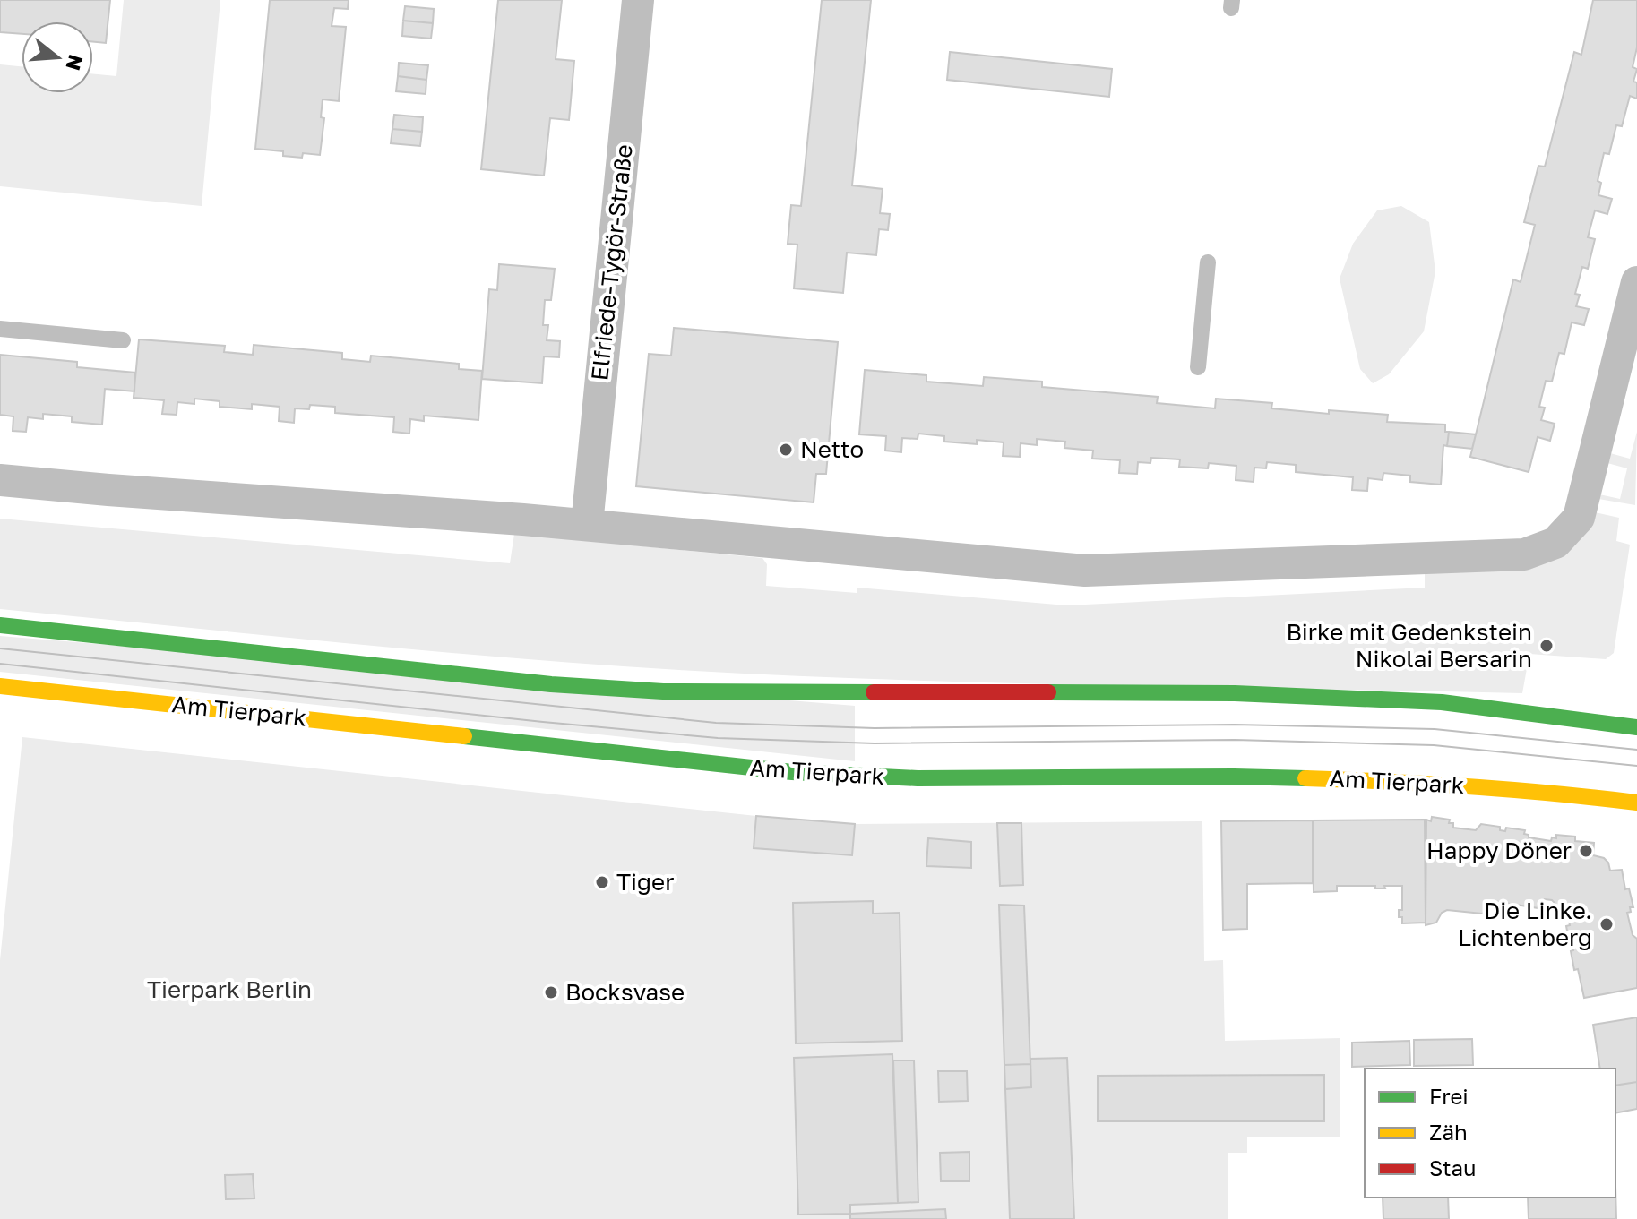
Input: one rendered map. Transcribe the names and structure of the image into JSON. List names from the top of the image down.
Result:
{
  "streets": {
    "main road": ["Am Tierpark"],
    "street": ["Elfriede-Tygör-Straße"]
  },
  "parks": ["Tierpark Berlin"],
  "places": [
    "Netto",
    "Birke mit Gedenkstein Nikolai Bersarin",
    "Happy Döner",
    "Tiger",
    "Die Linke. Lichtenberg",
    "Bocksvase"
  ],
  "legend": ["Frei", "Zäh", "Stau"],
  "north": "right"
}
